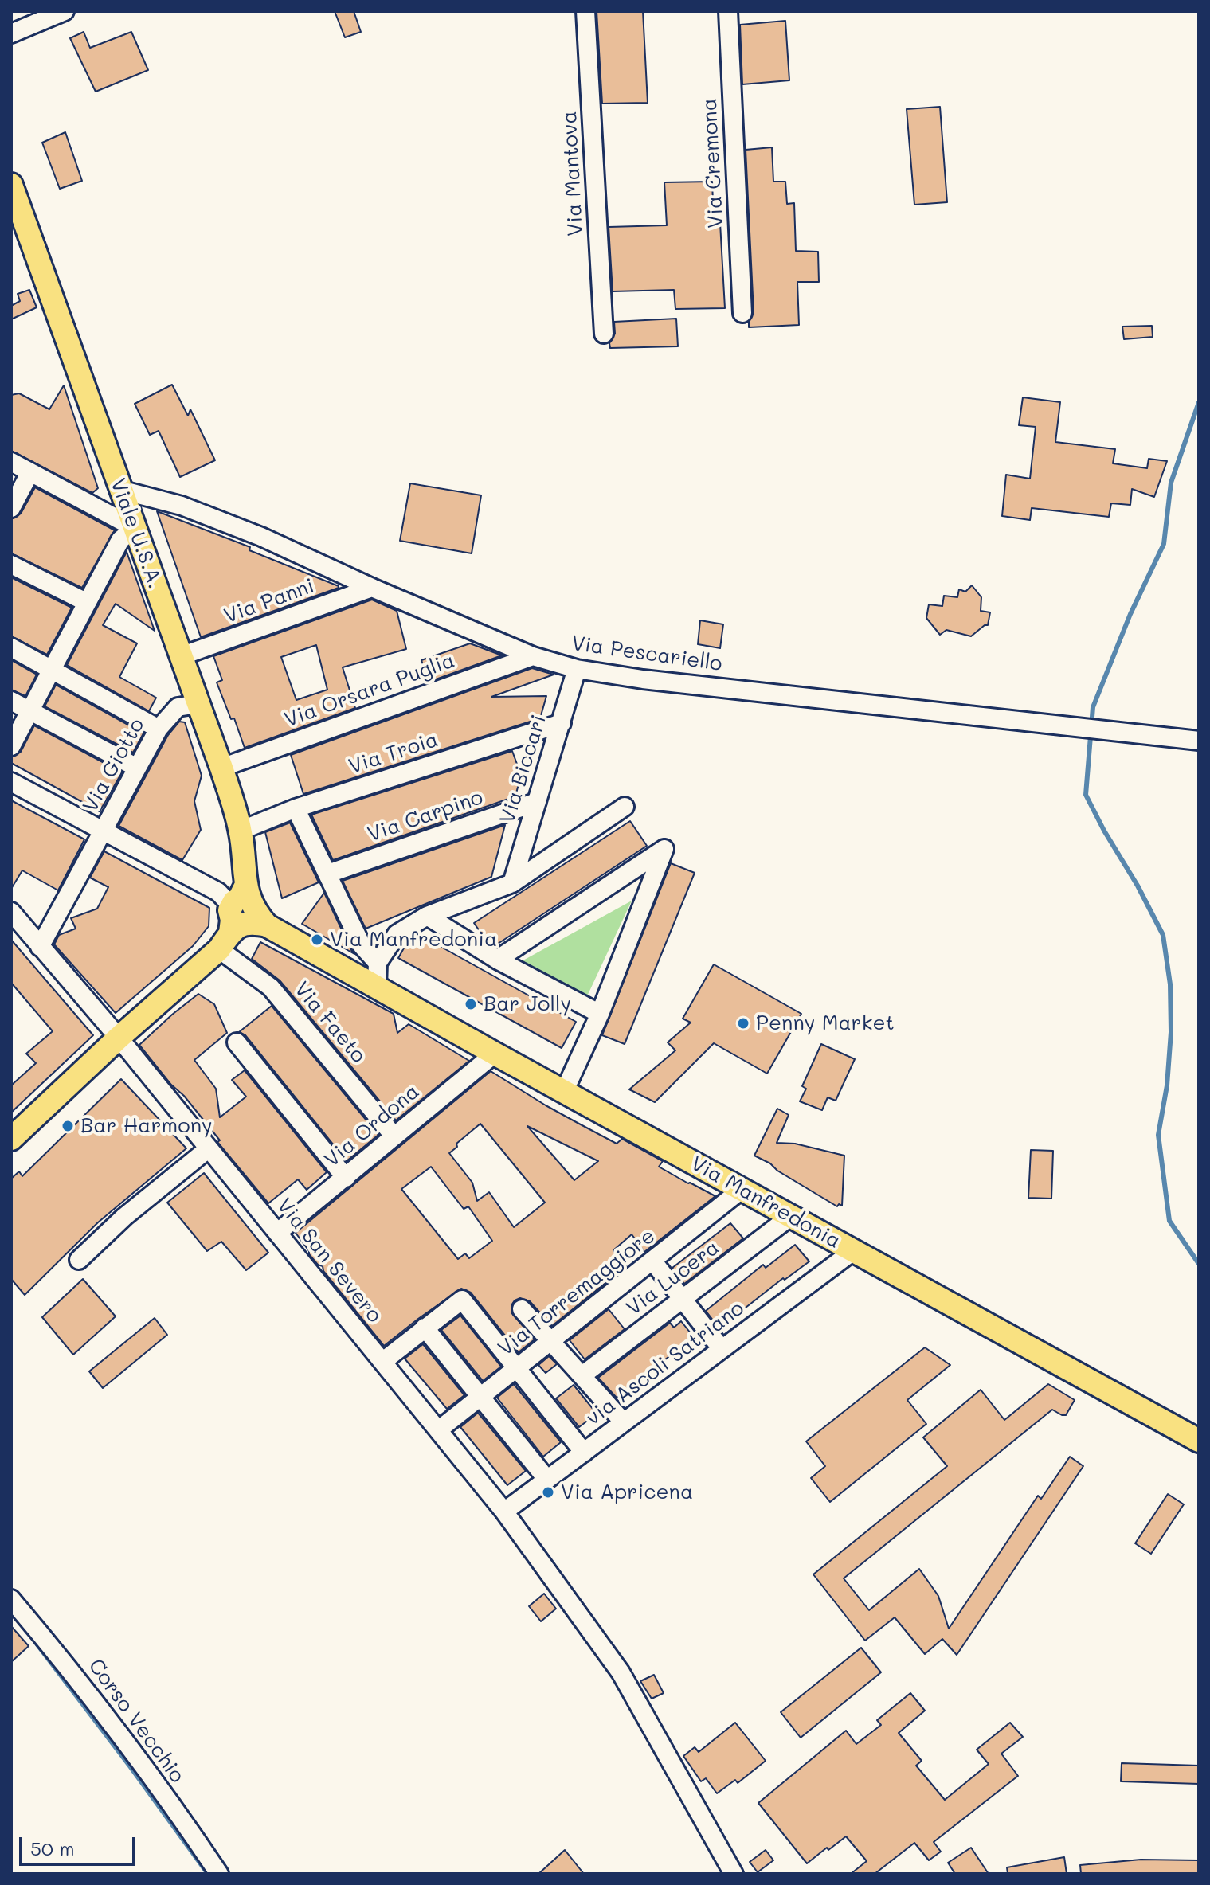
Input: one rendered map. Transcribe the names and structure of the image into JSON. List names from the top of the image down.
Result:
{
  "streets": {
    "main road": ["Viale U.S.A.", "Via Manfredonia"],
    "street": [
      "Via Cremona",
      "Via Mantova",
      "Via Panni",
      "Via Pescariello",
      "Via Orsara Puglia",
      "Via Troia",
      "Via Giotto",
      "Via Biccari",
      "Via Carpino",
      "Via Faeto",
      "Via Ordona",
      "Via San Severo",
      "Via Lucera",
      "Via Torremaggiore",
      "via Ascoli Satriano",
      "Corso Vecchio"
    ]
  },
  "crossings": [
    ["Viale U.S.A.", "Via Panni"],
    ["Viale U.S.A.", "Via Pescariello"],
    ["Viale U.S.A.", "Via Orsara Puglia"],
    ["Viale U.S.A.", "Via Troia"],
    ["Viale U.S.A.", "Via Giotto"],
    ["Viale U.S.A.", "Via Faeto"],
    ["Viale U.S.A.", "Via Manfredonia"],
    ["Via Panni", "Via Pescariello"],
    ["Via Pescariello", "Via Orsara Puglia"],
    ["Via Pescariello", "Via Biccari"],
    ["Via Troia", "Via Biccari"],
    ["Via Giotto", "Via Faeto"],
    ["Via Giotto", "Via San Severo"],
    ["Via Biccari", "Via Carpino"],
    ["Via Faeto", "Via Ordona"],
    ["Via Faeto", "Via Manfredonia"],
    ["Via Ordona", "Via Manfredonia"],
    ["Via Ordona", "Via San Severo"],
    ["Via Manfredonia", "Via Lucera"],
    ["Via Manfredonia", "Via Torremaggiore"],
    ["Via Manfredonia", "via Ascoli Satriano"],
    ["Via San Severo", "Via Torremaggiore"],
    ["Via San Severo", "via Ascoli Satriano"]
  ],
  "places": [
    "Via Manfredonia",
    "Bar Jolly",
    "Penny Market",
    "Bar Harmony",
    "Via Apricena"
  ],
  "scale_bar": "50 m"
}
